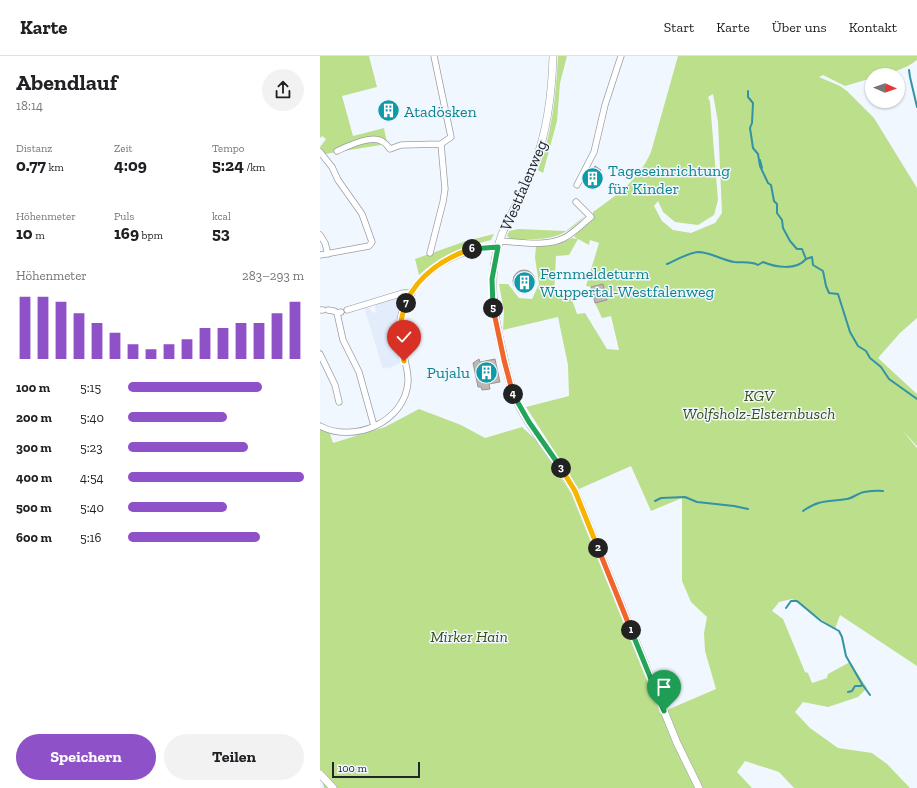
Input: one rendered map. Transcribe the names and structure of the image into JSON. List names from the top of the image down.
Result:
{
  "streets": {
    "street": ["Westfalenweg"]
  },
  "parks": ["KGV Wolfsholz-Elsternbusch", "Mirker Hain"],
  "places": {
    "building": [
      "Atadösken",
      "Tageseinrichtung für Kinder",
      "Fernmeldeturm Wuppertal-Westfalenweg",
      "Pujalu"
    ]
  },
  "scale_bar": "100 m",
  "north": "right",
  "page": {
    "header": "Karte",
    "nav": [
      "Start",
      "Karte",
      "Über uns",
      "Kontakt"
    ],
    "heading": ["Abendlauf", "18:14"],
    "stats": [
      ["Distanz", "0.77 km"],
      ["Zeit", "4:09"],
      ["Tempo", "5:24 /km"],
      ["Höhenmeter", "10 m"],
      ["Puls", "169 bpm"],
      ["kcal", "53"]
    ],
    "pins": [
      "6",
      "7",
      "5",
      "4",
      "3",
      "2",
      "1"
    ],
    "chart": ["Höhenmeter", "283–293 m"],
    "list": [
      {
        "name": "100 m",
        "note": "5:15"
      },
      {
        "name": "200 m",
        "note": "5:40"
      },
      {
        "name": "300 m",
        "note": "5:23"
      },
      {
        "name": "400 m",
        "note": "4:54"
      },
      {
        "name": "500 m",
        "note": "5:40"
      },
      {
        "name": "600 m",
        "note": "5:16"
      }
    ],
    "buttons": ["Speichern", "Teilen"],
    "scale": "100 m"
  }
}
